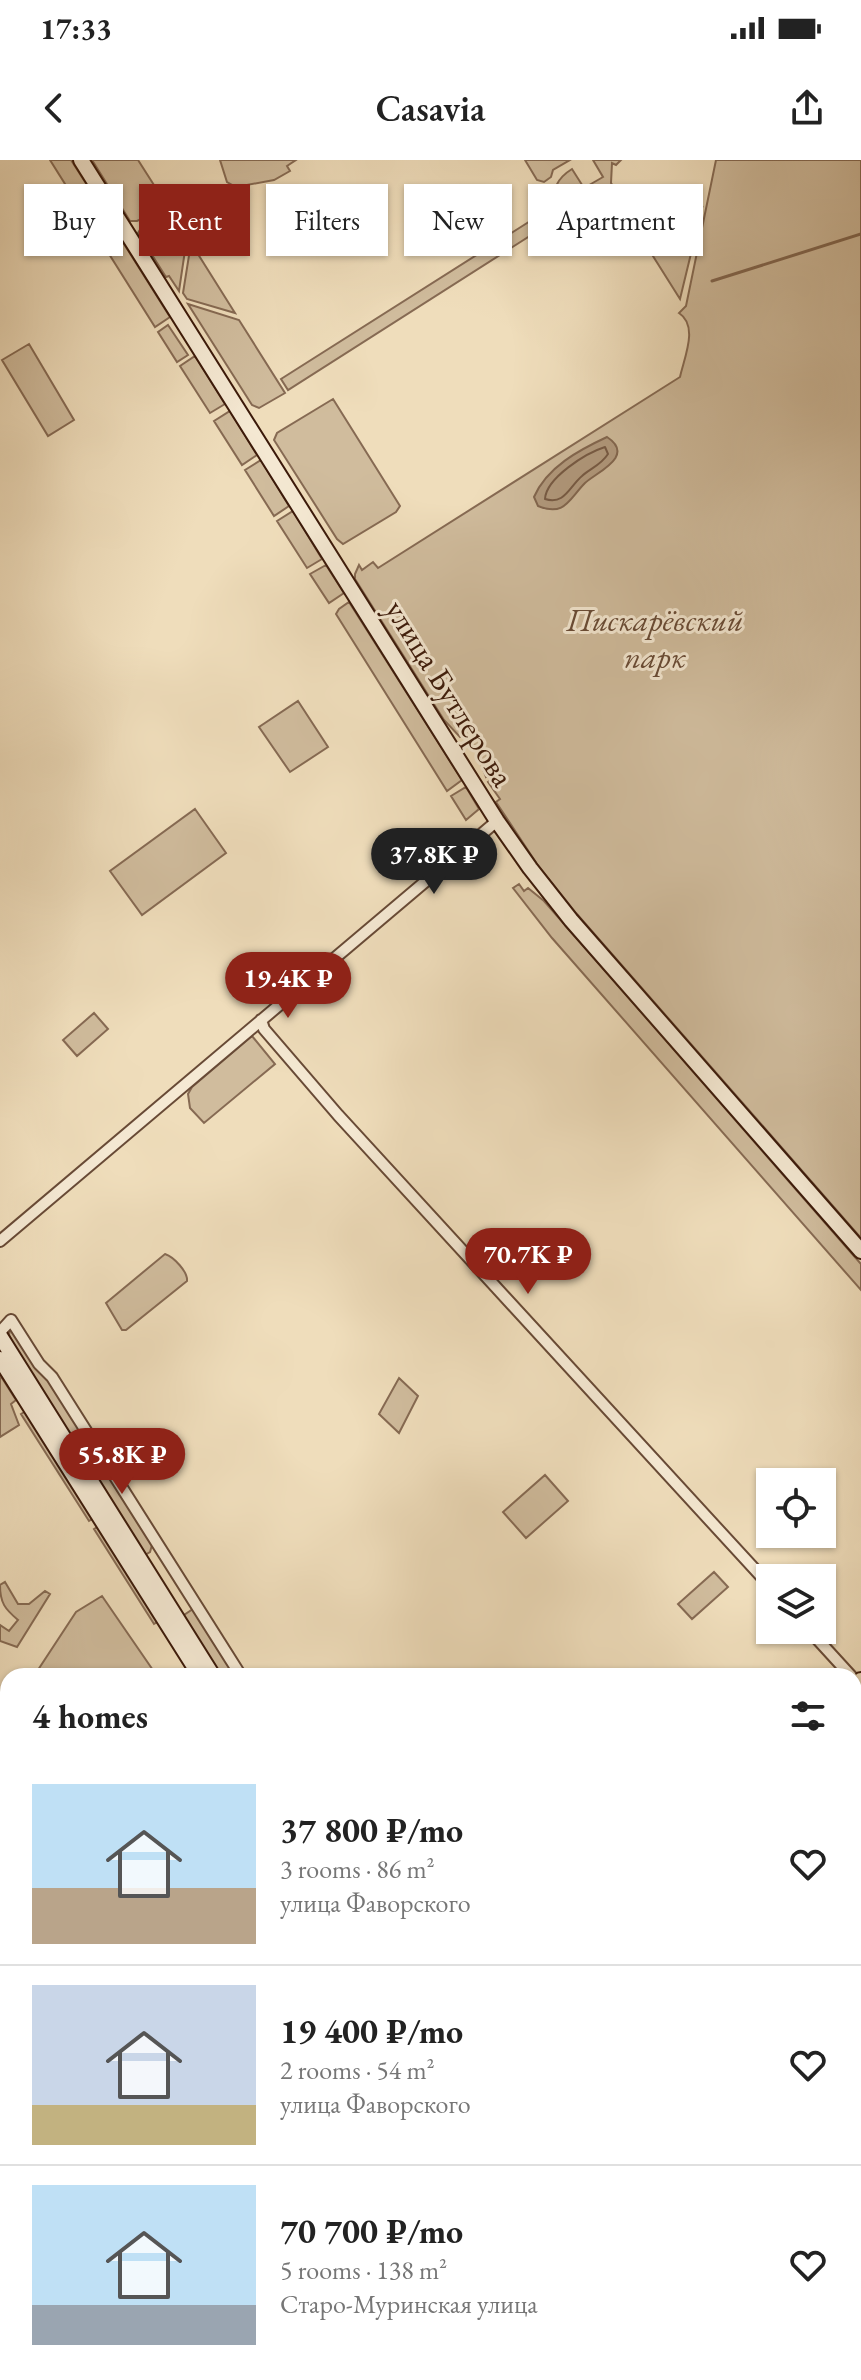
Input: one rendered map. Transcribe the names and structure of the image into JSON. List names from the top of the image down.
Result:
{
  "streets": {
    "street": ["улица Бутлерова"]
  },
  "parks": ["Пискарёвский парк"],
  "page": {
    "status": "17:33",
    "header": "Casavia",
    "chip": [
      "Buy",
      "Rent",
      "Filters",
      "New",
      "Apartment"
    ],
    "price": [
      "37.8K ₽",
      "19.4K ₽",
      "70.7K ₽",
      "55.8K ₽"
    ],
    "heading": "4 homes",
    "list": [
      {
        "name": "37 800 ₽/mo",
        "note": "3 rooms · 86 m² · улица Фаворского"
      },
      {
        "name": "19 400 ₽/mo",
        "note": "2 rooms · 54 m² · улица Фаворского"
      },
      {
        "name": "70 700 ₽/mo",
        "note": "5 rooms · 138 m² · Старо-Муринская улица"
      }
    ]
  }
}
